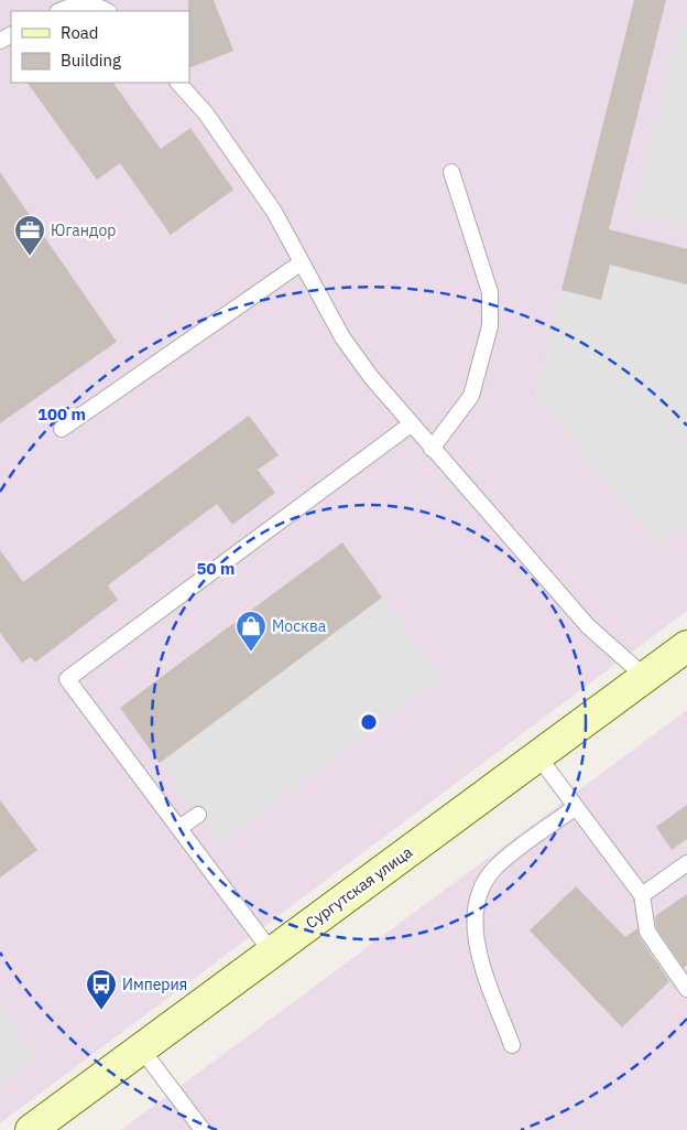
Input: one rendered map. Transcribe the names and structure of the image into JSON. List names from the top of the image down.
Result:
{
  "streets": {
    "main road": ["Сургутская улица"]
  },
  "places": {
    "office": ["Югандор"],
    "shop": ["Москва"],
    "bus stop": ["Империя"]
  },
  "legend": ["Road", "Building"],
  "rings": ["100 m", "50 m"]
}
